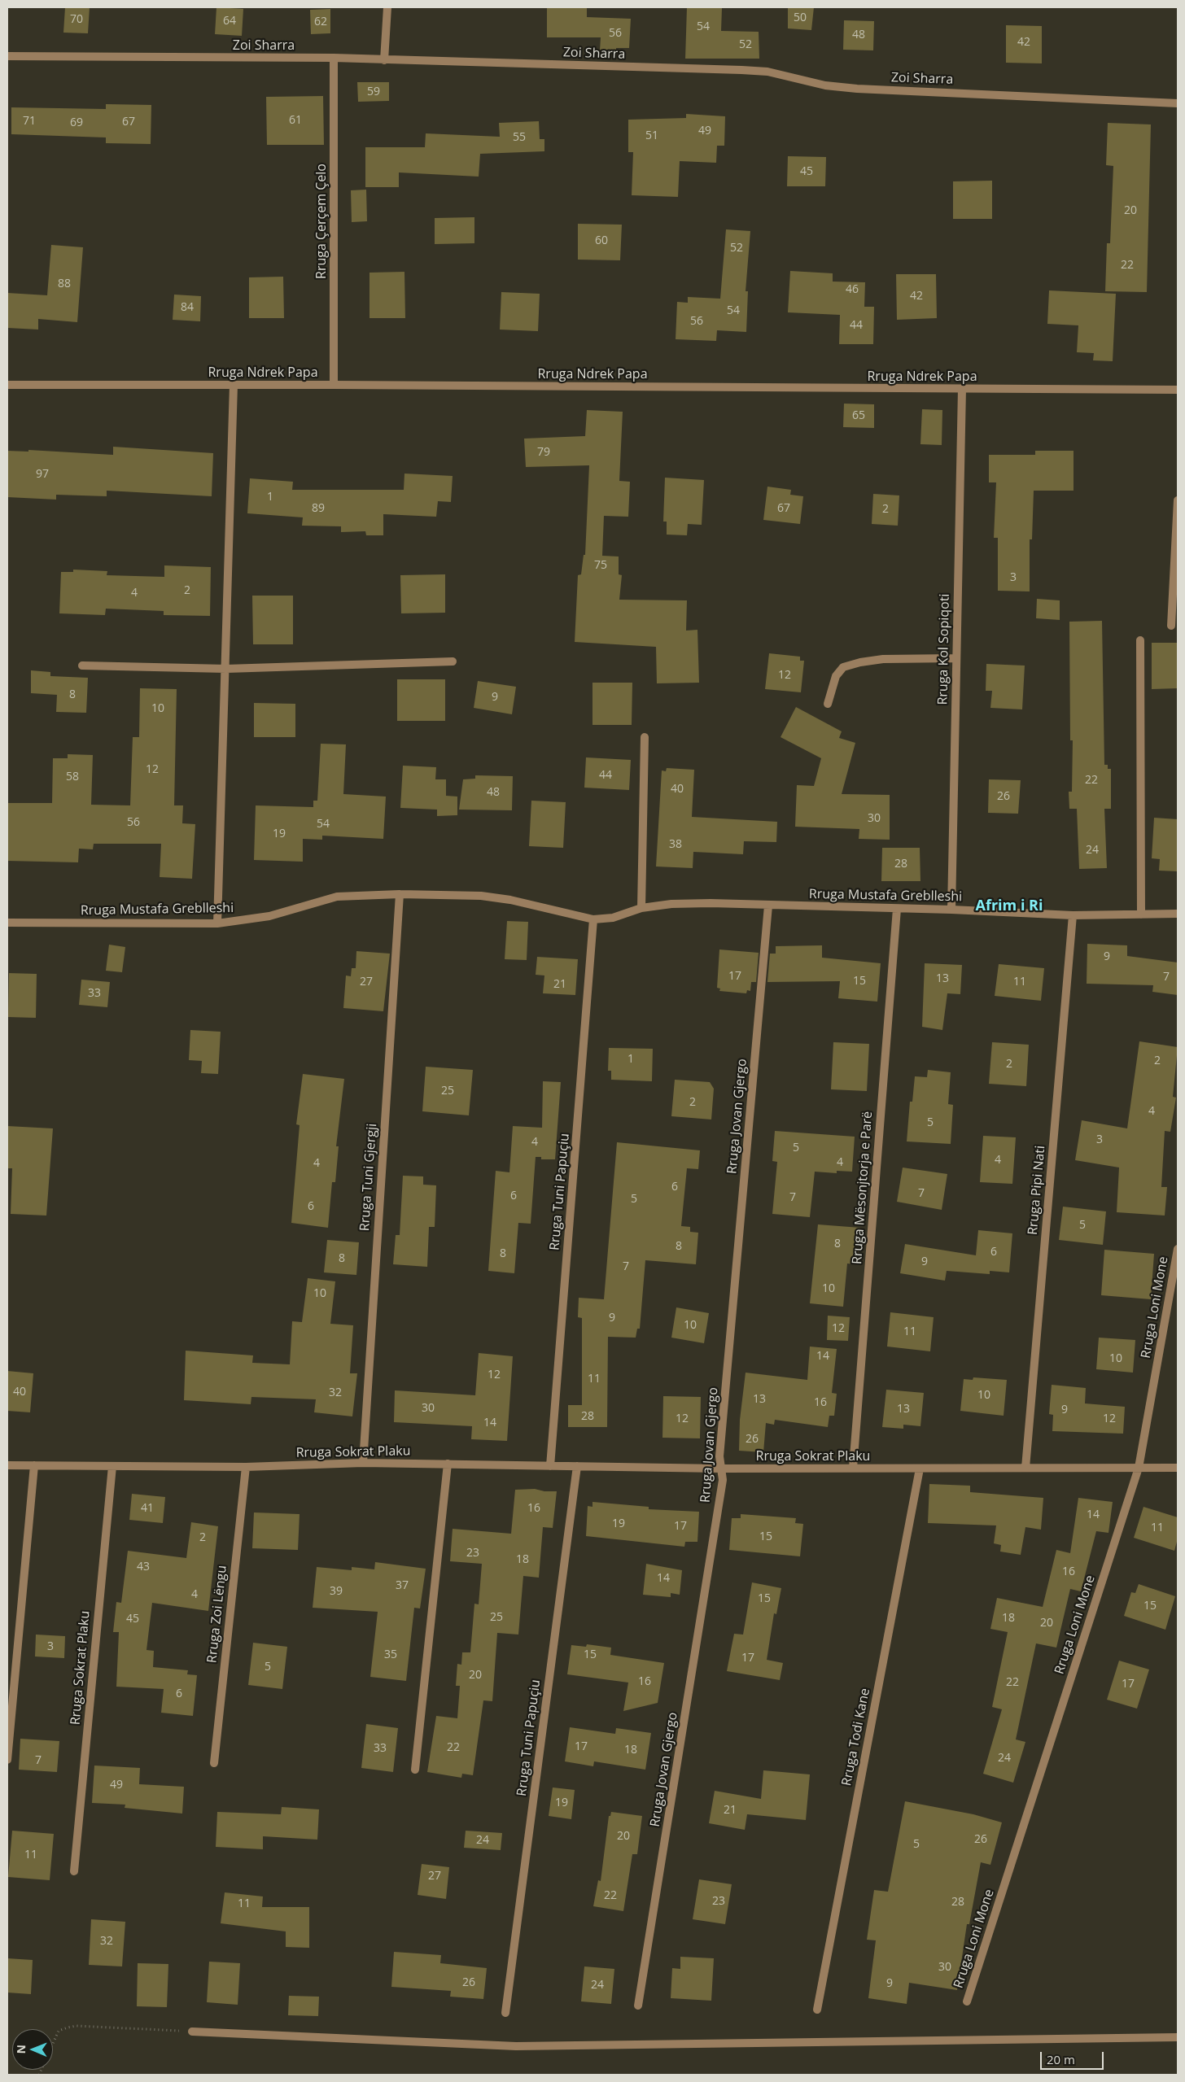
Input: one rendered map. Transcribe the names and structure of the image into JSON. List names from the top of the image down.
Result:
{
  "streets": {
    "street": [
      "Zoi Sharra",
      "Rruga Çerçem Çelo",
      "Rruga Ndrek Papa",
      "Rruga Kol Sopiqoti",
      "Rruga Mustafa Greblleshi",
      "Rruga Jovan Gjergo",
      "Rruga Tuni Gjergji",
      "Rruga Mësonjtorja e Parë",
      "Rruga Pipi Nati",
      "Rruga Tuni Papuçiu",
      "Rruga Loni Mone",
      "Rruga Sokrat Plaku",
      "Rruga Zoi Lëngu",
      "Rruga Todi Kane"
    ]
  },
  "crossings": [
    ["Zoi Sharra", "Rruga Çerçem Çelo"],
    ["Rruga Çerçem Çelo", "Rruga Ndrek Papa"],
    ["Rruga Ndrek Papa", "Rruga Kol Sopiqoti"],
    ["Rruga Kol Sopiqoti", "Rruga Mustafa Greblleshi"],
    ["Rruga Mustafa Greblleshi", "Rruga Jovan Gjergo"],
    ["Rruga Mustafa Greblleshi", "Rruga Tuni Gjergji"],
    ["Rruga Mustafa Greblleshi", "Rruga Mësonjtorja e Parë"],
    ["Rruga Mustafa Greblleshi", "Rruga Pipi Nati"],
    ["Rruga Mustafa Greblleshi", "Rruga Tuni Papuçiu"],
    ["Rruga Jovan Gjergo", "Rruga Sokrat Plaku"],
    ["Rruga Tuni Gjergji", "Rruga Sokrat Plaku"],
    ["Rruga Mësonjtorja e Parë", "Rruga Sokrat Plaku"],
    ["Rruga Pipi Nati", "Rruga Sokrat Plaku"],
    ["Rruga Tuni Papuçiu", "Rruga Sokrat Plaku"],
    ["Rruga Loni Mone", "Rruga Sokrat Plaku"],
    ["Rruga Sokrat Plaku", "Rruga Zoi Lëngu"],
    ["Rruga Sokrat Plaku", "Rruga Todi Kane"]
  ],
  "districts": ["Afrim i Ri"],
  "house_numbers": [
    "50",
    "70",
    "64",
    "62",
    "54",
    "56",
    "48",
    "42",
    "52",
    "59",
    "61",
    "71",
    "67",
    "69",
    "49",
    "51",
    "55",
    "45",
    "20",
    "60",
    "52",
    "22",
    "88",
    "46",
    "42",
    "84",
    "54",
    "56",
    "44",
    "65",
    "79",
    "97",
    "1",
    "89",
    "67",
    "2",
    "75",
    "3",
    "2",
    "4",
    "12",
    "8",
    "9",
    "10",
    "12",
    "44",
    "58",
    "22",
    "40",
    "48",
    "26",
    "30",
    "56",
    "54",
    "19",
    "38",
    "24",
    "28",
    "9",
    "17",
    "7",
    "13",
    "15",
    "27",
    "11",
    "21",
    "33",
    "1",
    "2",
    "2",
    "25",
    "2",
    "4",
    "5",
    "3",
    "4",
    "5",
    "4",
    "4",
    "4",
    "6",
    "7",
    "6",
    "7",
    "5",
    "6",
    "5",
    "8",
    "8",
    "6",
    "8",
    "8",
    "9",
    "7",
    "10",
    "10",
    "9",
    "10",
    "12",
    "11",
    "14",
    "10",
    "12",
    "11",
    "40",
    "32",
    "10",
    "13",
    "16",
    "30",
    "13",
    "9",
    "28",
    "12",
    "12",
    "14",
    "26",
    "41",
    "16",
    "14",
    "19",
    "17",
    "11",
    "15",
    "2",
    "23",
    "18",
    "43",
    "16",
    "14",
    "37",
    "39",
    "4",
    "15",
    "15",
    "25",
    "18",
    "45",
    "20",
    "3",
    "35",
    "15",
    "17",
    "5",
    "20",
    "16",
    "22",
    "17",
    "6",
    "17",
    "22",
    "33",
    "18",
    "24",
    "7",
    "49",
    "19",
    "21",
    "20",
    "26",
    "24",
    "5",
    "11",
    "27",
    "22",
    "23",
    "28",
    "11",
    "32",
    "30",
    "26",
    "9",
    "24"
  ],
  "scale_bar": "20 m",
  "north": "left"
}
